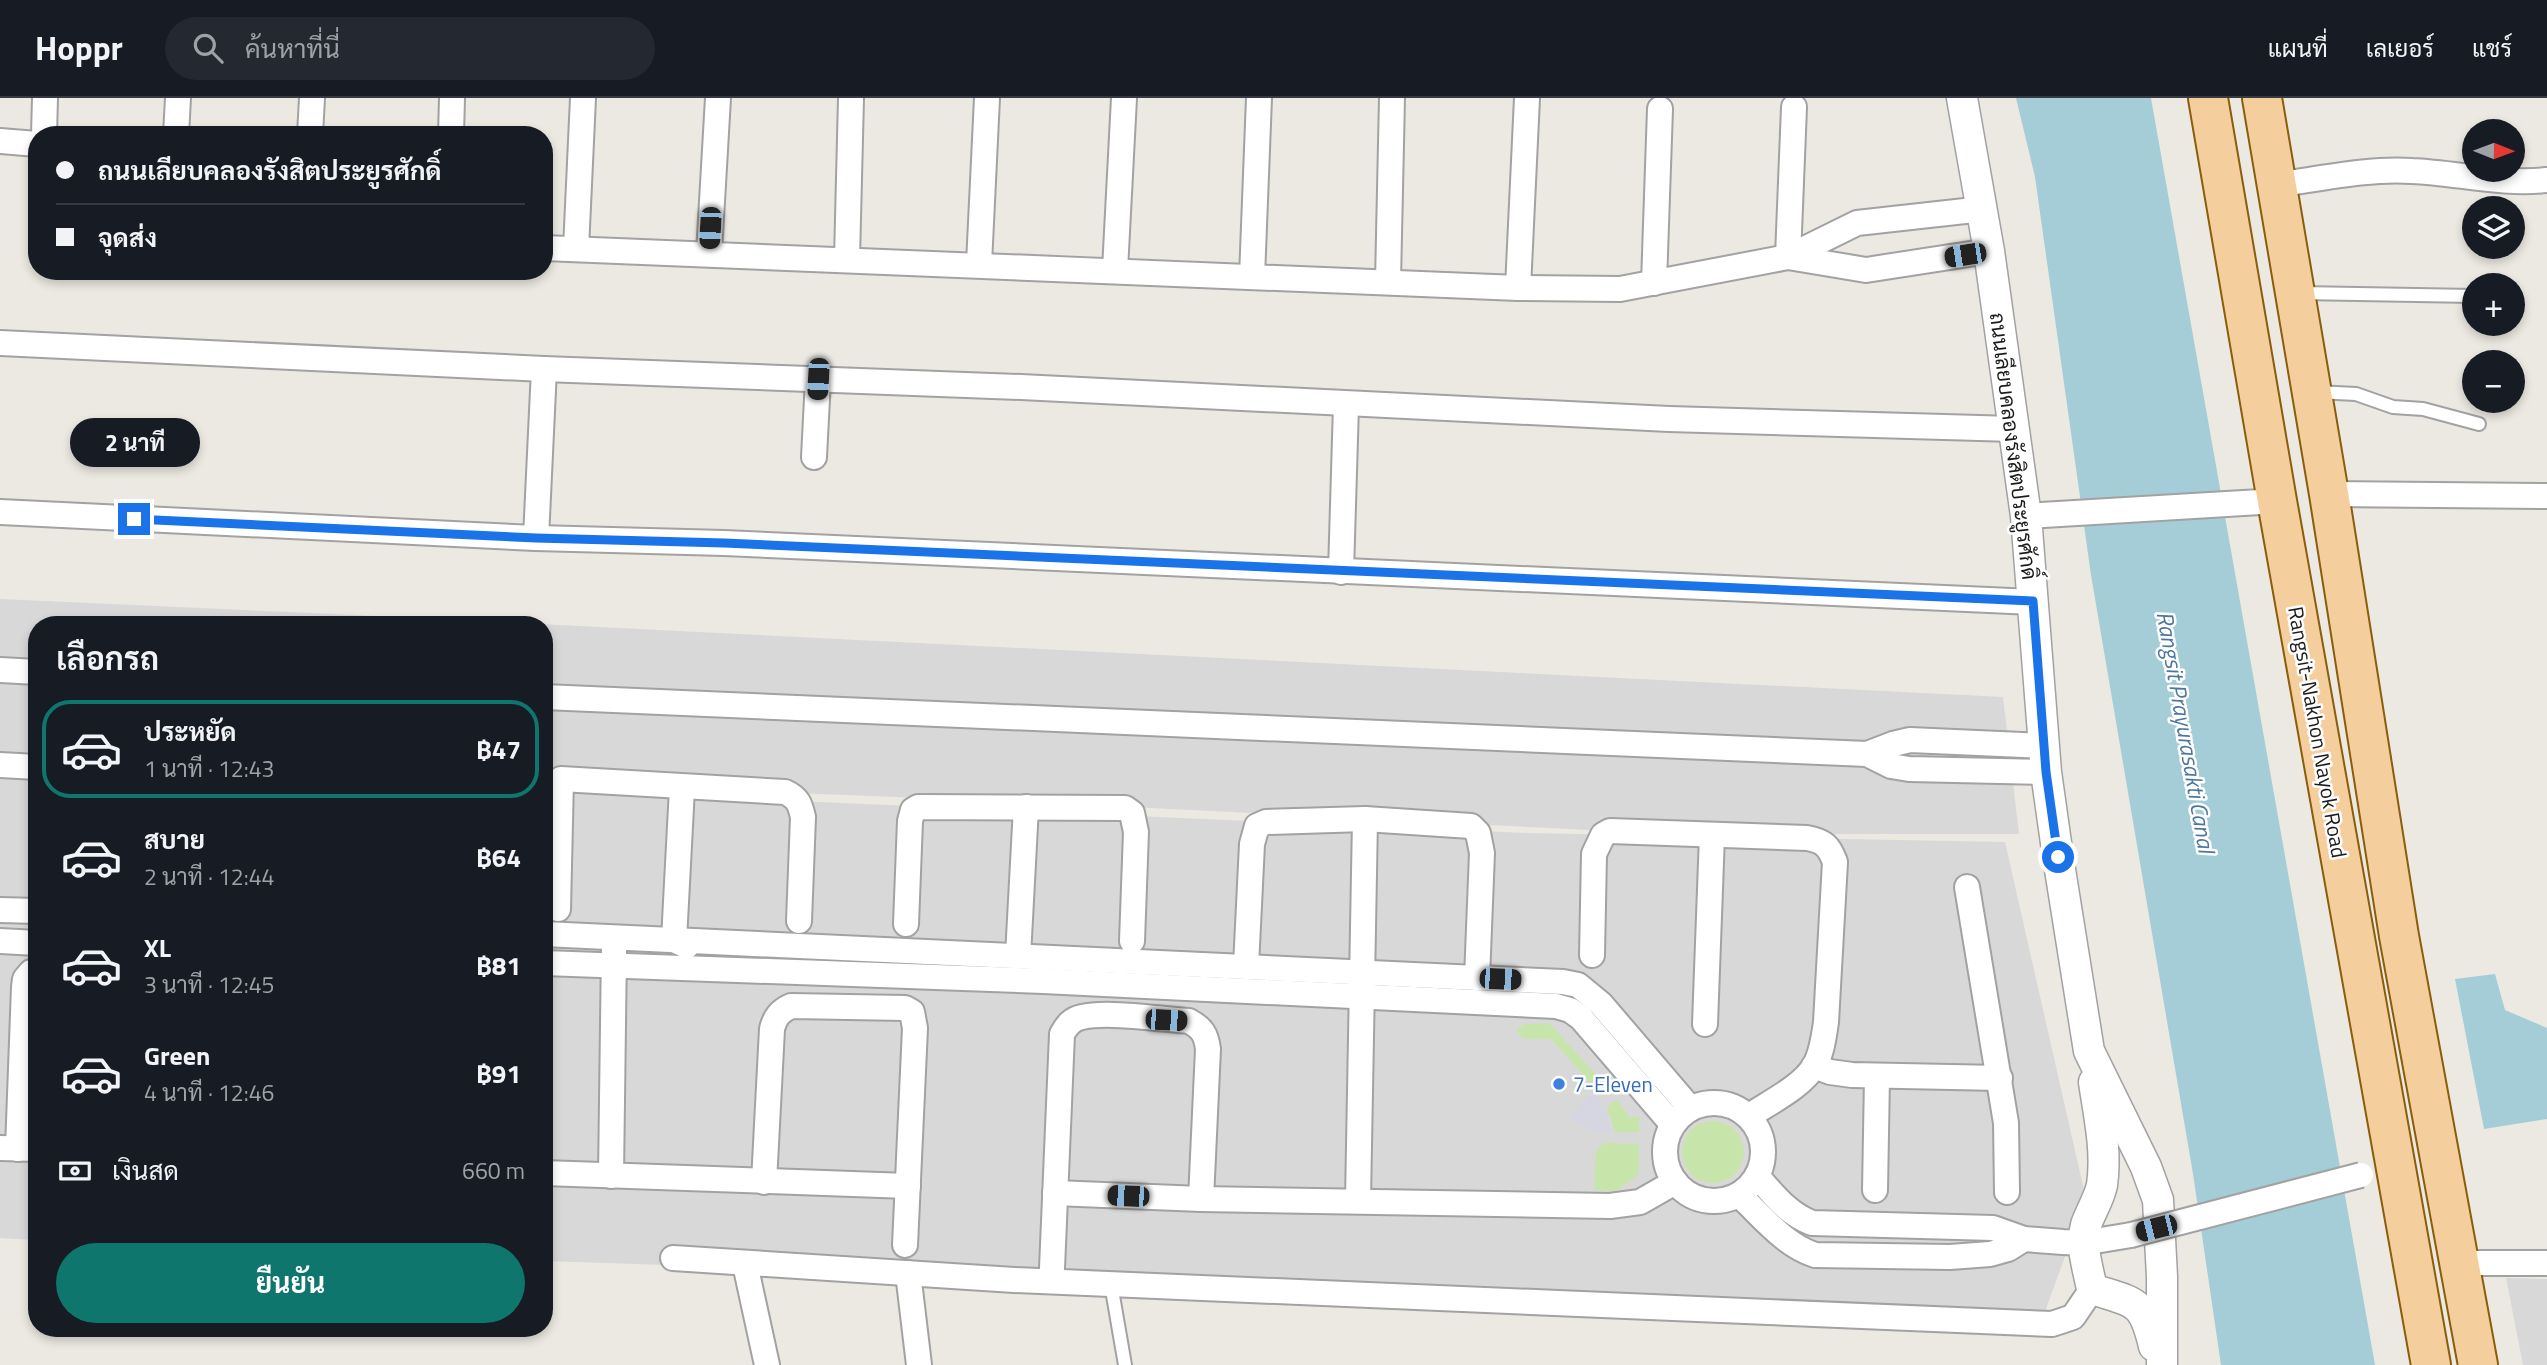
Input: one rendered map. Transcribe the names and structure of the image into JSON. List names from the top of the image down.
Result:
{
  "streets": {
    "main road": ["Rangsit-Nakhon Nayok Road"],
    "street": ["ถนนเลียบคลองรังสิตประยูรศักดิ์"]
  },
  "water": ["Rangsit Prayurasakti Canal"],
  "places": ["7-Eleven"],
  "north": "right",
  "page": {
    "header": "Hoppr",
    "search": "ค้นหาที่นี่",
    "nav": ["แผนที่", "เลเยอร์", "แชร์"],
    "map_buttons": ["+", "−"],
    "banner": ["ถนนเลียบคลองรังสิตประยูรศักดิ์", "จุดส่ง"],
    "bubble": "2 นาที",
    "heading": "เลือกรถ",
    "list": [
      {
        "name": "ประหยัด",
        "note": "1 นาที · 12:43",
        "value": "฿47"
      },
      {
        "name": "สบาย",
        "note": "2 นาที · 12:44",
        "value": "฿64"
      },
      {
        "name": "XL",
        "note": "3 นาที · 12:45",
        "value": "฿81"
      },
      {
        "name": "Green",
        "note": "4 นาที · 12:46",
        "value": "฿91"
      }
    ],
    "pay": ["เงินสด", "660 m"],
    "buttons": "ยืนยัน"
  }
}
